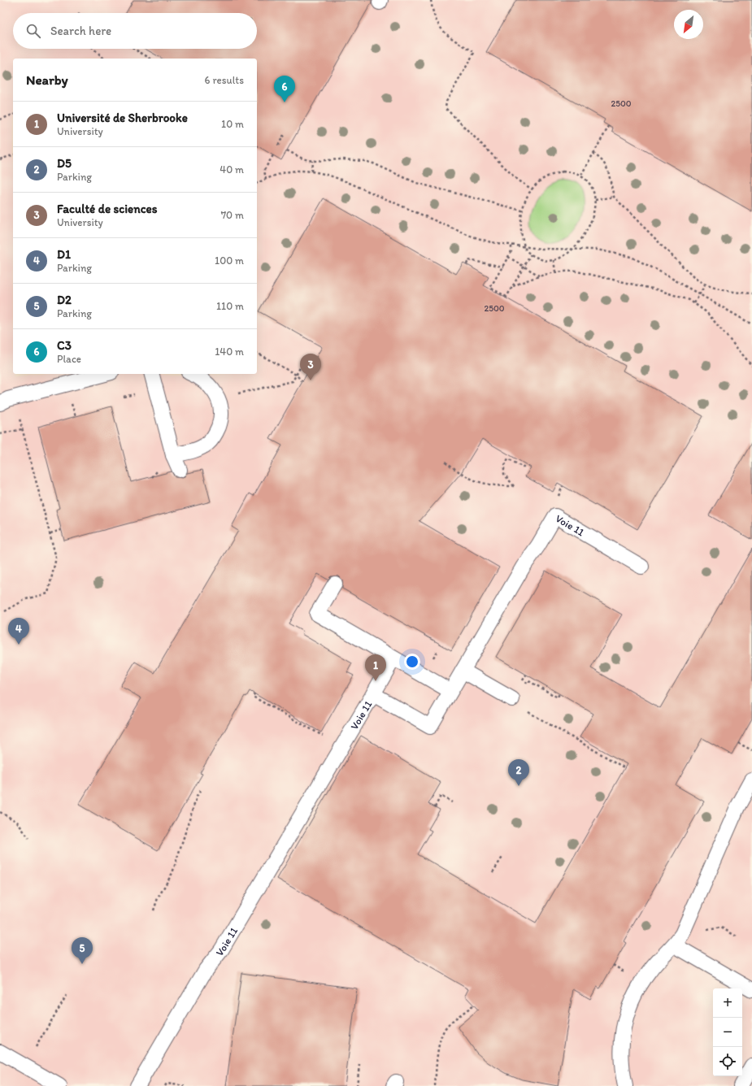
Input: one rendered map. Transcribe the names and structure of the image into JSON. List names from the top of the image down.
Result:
{
  "streets": {
    "lane": ["Voie 11"]
  },
  "house_numbers": ["2500", "2500"],
  "north": "bottom left",
  "page": {
    "search": "Search here",
    "heading": ["Nearby", "6 results"],
    "pins": [
      "6",
      "3",
      "4",
      "1",
      "2",
      "5"
    ],
    "list": [
      {
        "mark": "1",
        "name": "Université de Sherbrooke",
        "note": "University",
        "value": "10 m"
      },
      {
        "mark": "2",
        "name": "D5",
        "note": "Parking",
        "value": "40 m"
      },
      {
        "mark": "3",
        "name": "Faculté de sciences",
        "note": "University",
        "value": "70 m"
      },
      {
        "mark": "4",
        "name": "D1",
        "note": "Parking",
        "value": "100 m"
      },
      {
        "mark": "5",
        "name": "D2",
        "note": "Parking",
        "value": "110 m"
      },
      {
        "mark": "6",
        "name": "C3",
        "note": "Place",
        "value": "140 m"
      }
    ],
    "map_buttons": ["+", "−"]
  }
}
